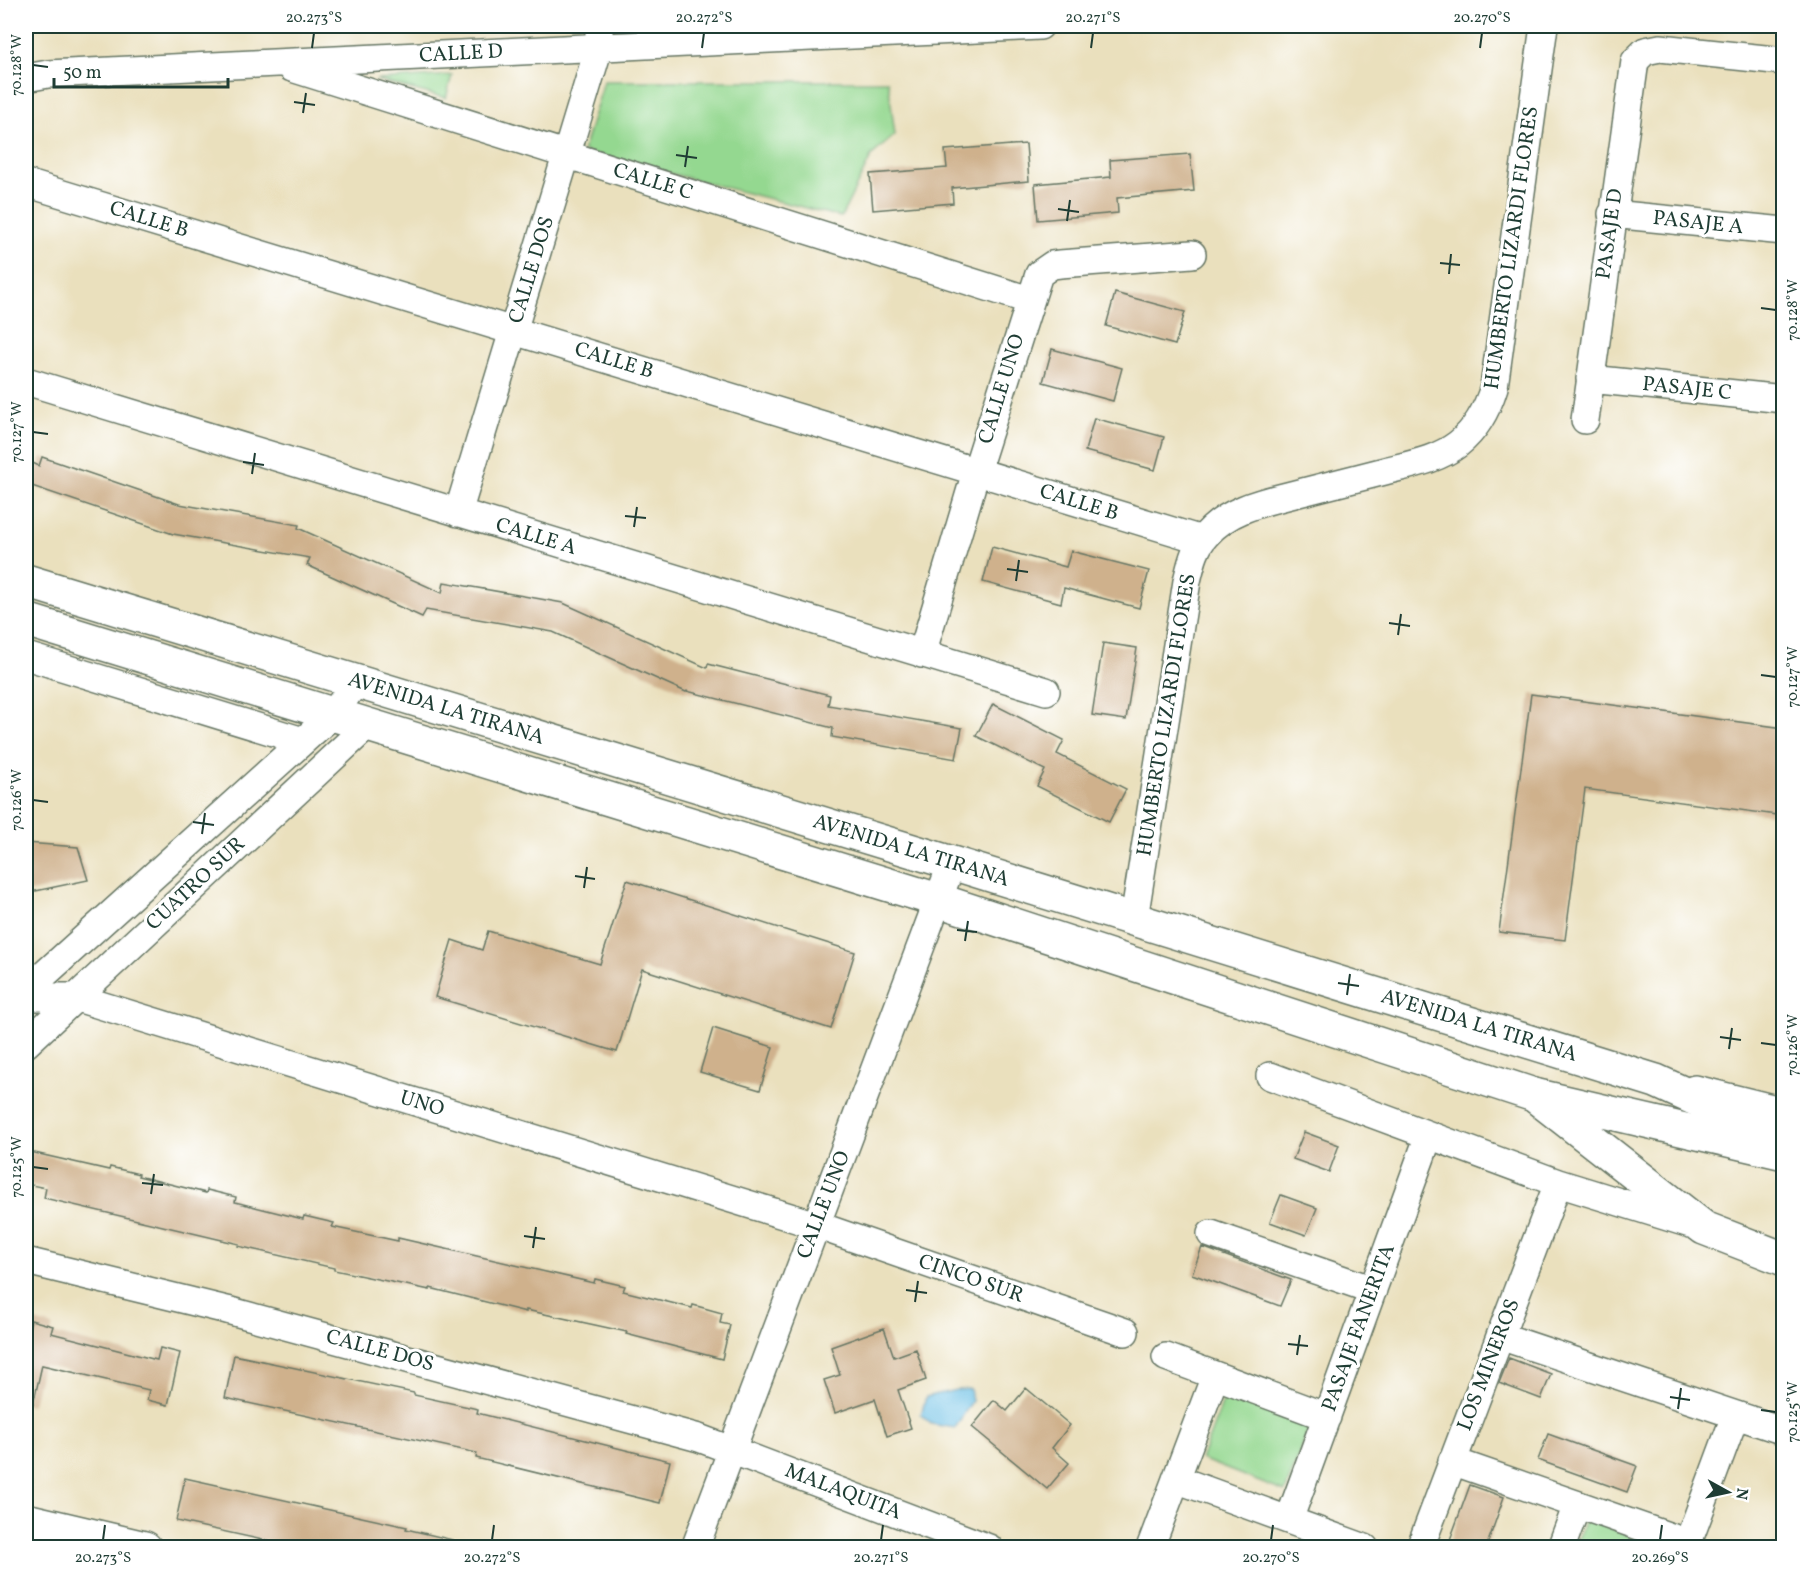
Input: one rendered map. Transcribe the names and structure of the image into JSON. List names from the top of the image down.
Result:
{
  "streets": {
    "main road": ["AVENIDA LA TIRANA"],
    "street": [
      "CALLE D",
      "CALLE C",
      "CALLE B",
      "PASAJE A",
      "PASAJE D",
      "HUMBERTO LIZARDI FLORES",
      "CALLE DOS",
      "CALLE UNO",
      "PASAJE C",
      "CALLE A",
      "CUATRO SUR",
      "UNO",
      "CINCO SUR",
      "PASAJE FANERITA",
      "LOS MINEROS",
      "MALAQUITA"
    ]
  },
  "crossings": [
    ["CALLE D", "CALLE C"],
    ["CALLE D", "CALLE DOS"],
    ["CALLE C", "CALLE DOS"],
    ["CALLE C", "CALLE UNO"],
    ["CALLE B", "HUMBERTO LIZARDI FLORES"],
    ["CALLE B", "CALLE DOS"],
    ["CALLE B", "CALLE UNO"],
    ["PASAJE A", "PASAJE D"],
    ["PASAJE D", "PASAJE C"],
    ["HUMBERTO LIZARDI FLORES", "AVENIDA LA TIRANA"],
    ["CALLE DOS", "CALLE UNO"],
    ["CALLE DOS", "CALLE A"],
    ["CALLE DOS", "MALAQUITA"],
    ["CALLE UNO", "CALLE A"],
    ["CALLE UNO", "AVENIDA LA TIRANA"],
    ["CALLE UNO", "UNO"],
    ["CALLE UNO", "CINCO SUR"],
    ["CALLE UNO", "MALAQUITA"],
    ["AVENIDA LA TIRANA", "CUATRO SUR"],
    ["AVENIDA LA TIRANA", "PASAJE FANERITA"],
    ["AVENIDA LA TIRANA", "LOS MINEROS"],
    ["CUATRO SUR", "UNO"],
    ["UNO", "CINCO SUR"]
  ],
  "scale_bar": "50 m",
  "north": "right",
  "coordinates": [
    "20.273°S",
    "20.272°S",
    "20.271°S",
    "20.270°S",
    "70.128°W",
    "70.127°W",
    "70.126°W",
    "70.125°W",
    "20.269°S"
  ]
}
